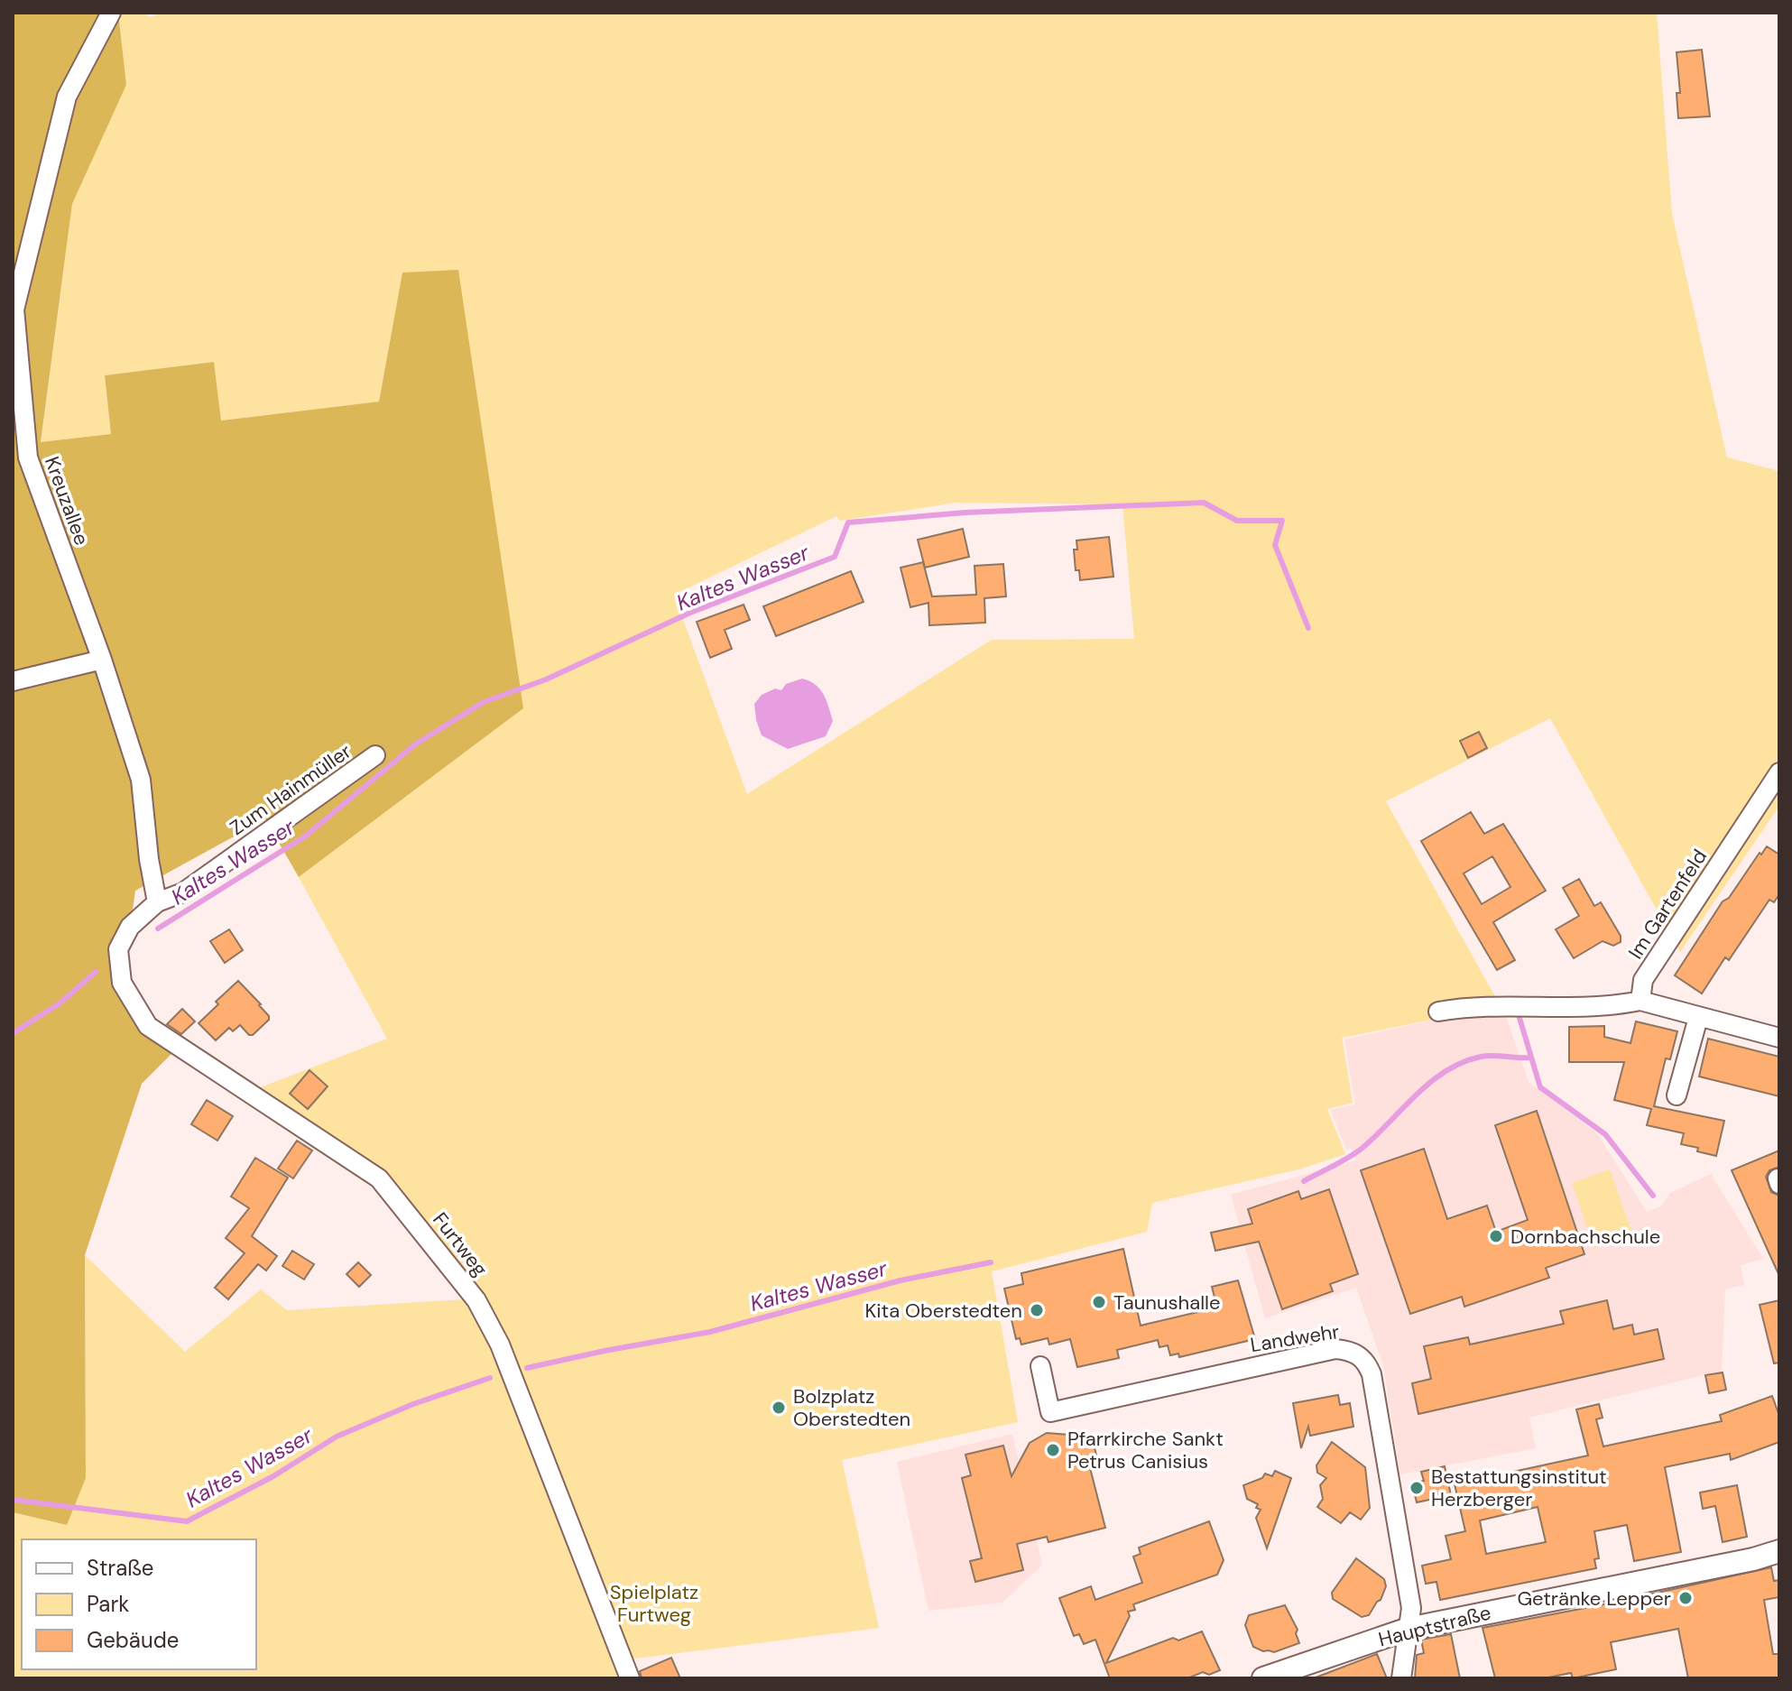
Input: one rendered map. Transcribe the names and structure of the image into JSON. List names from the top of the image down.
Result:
{
  "streets": {
    "street": [
      "Kreuzallee",
      "Zum Hainmüller",
      "Im Gartenfeld",
      "Furtweg",
      "Landwehr",
      "Hauptstraße"
    ]
  },
  "crossings": [
    ["Kreuzallee", "Zum Hainmüller"],
    ["Kreuzallee", "Furtweg"],
    ["Zum Hainmüller", "Furtweg"],
    ["Landwehr", "Hauptstraße"]
  ],
  "water": ["Kaltes Wasser"],
  "parks": ["Spielplatz Furtweg"],
  "places": [
    "Dornbachschule",
    "Taunushalle",
    "Kita Oberstedten",
    "Bolzplatz Oberstedten",
    "Pfarrkirche Sankt Petrus Canisius",
    "Bestattungsinstitut Herzberger",
    "Getränke Lepper"
  ],
  "legend": ["Straße", "Park", "Gebäude"]
}
